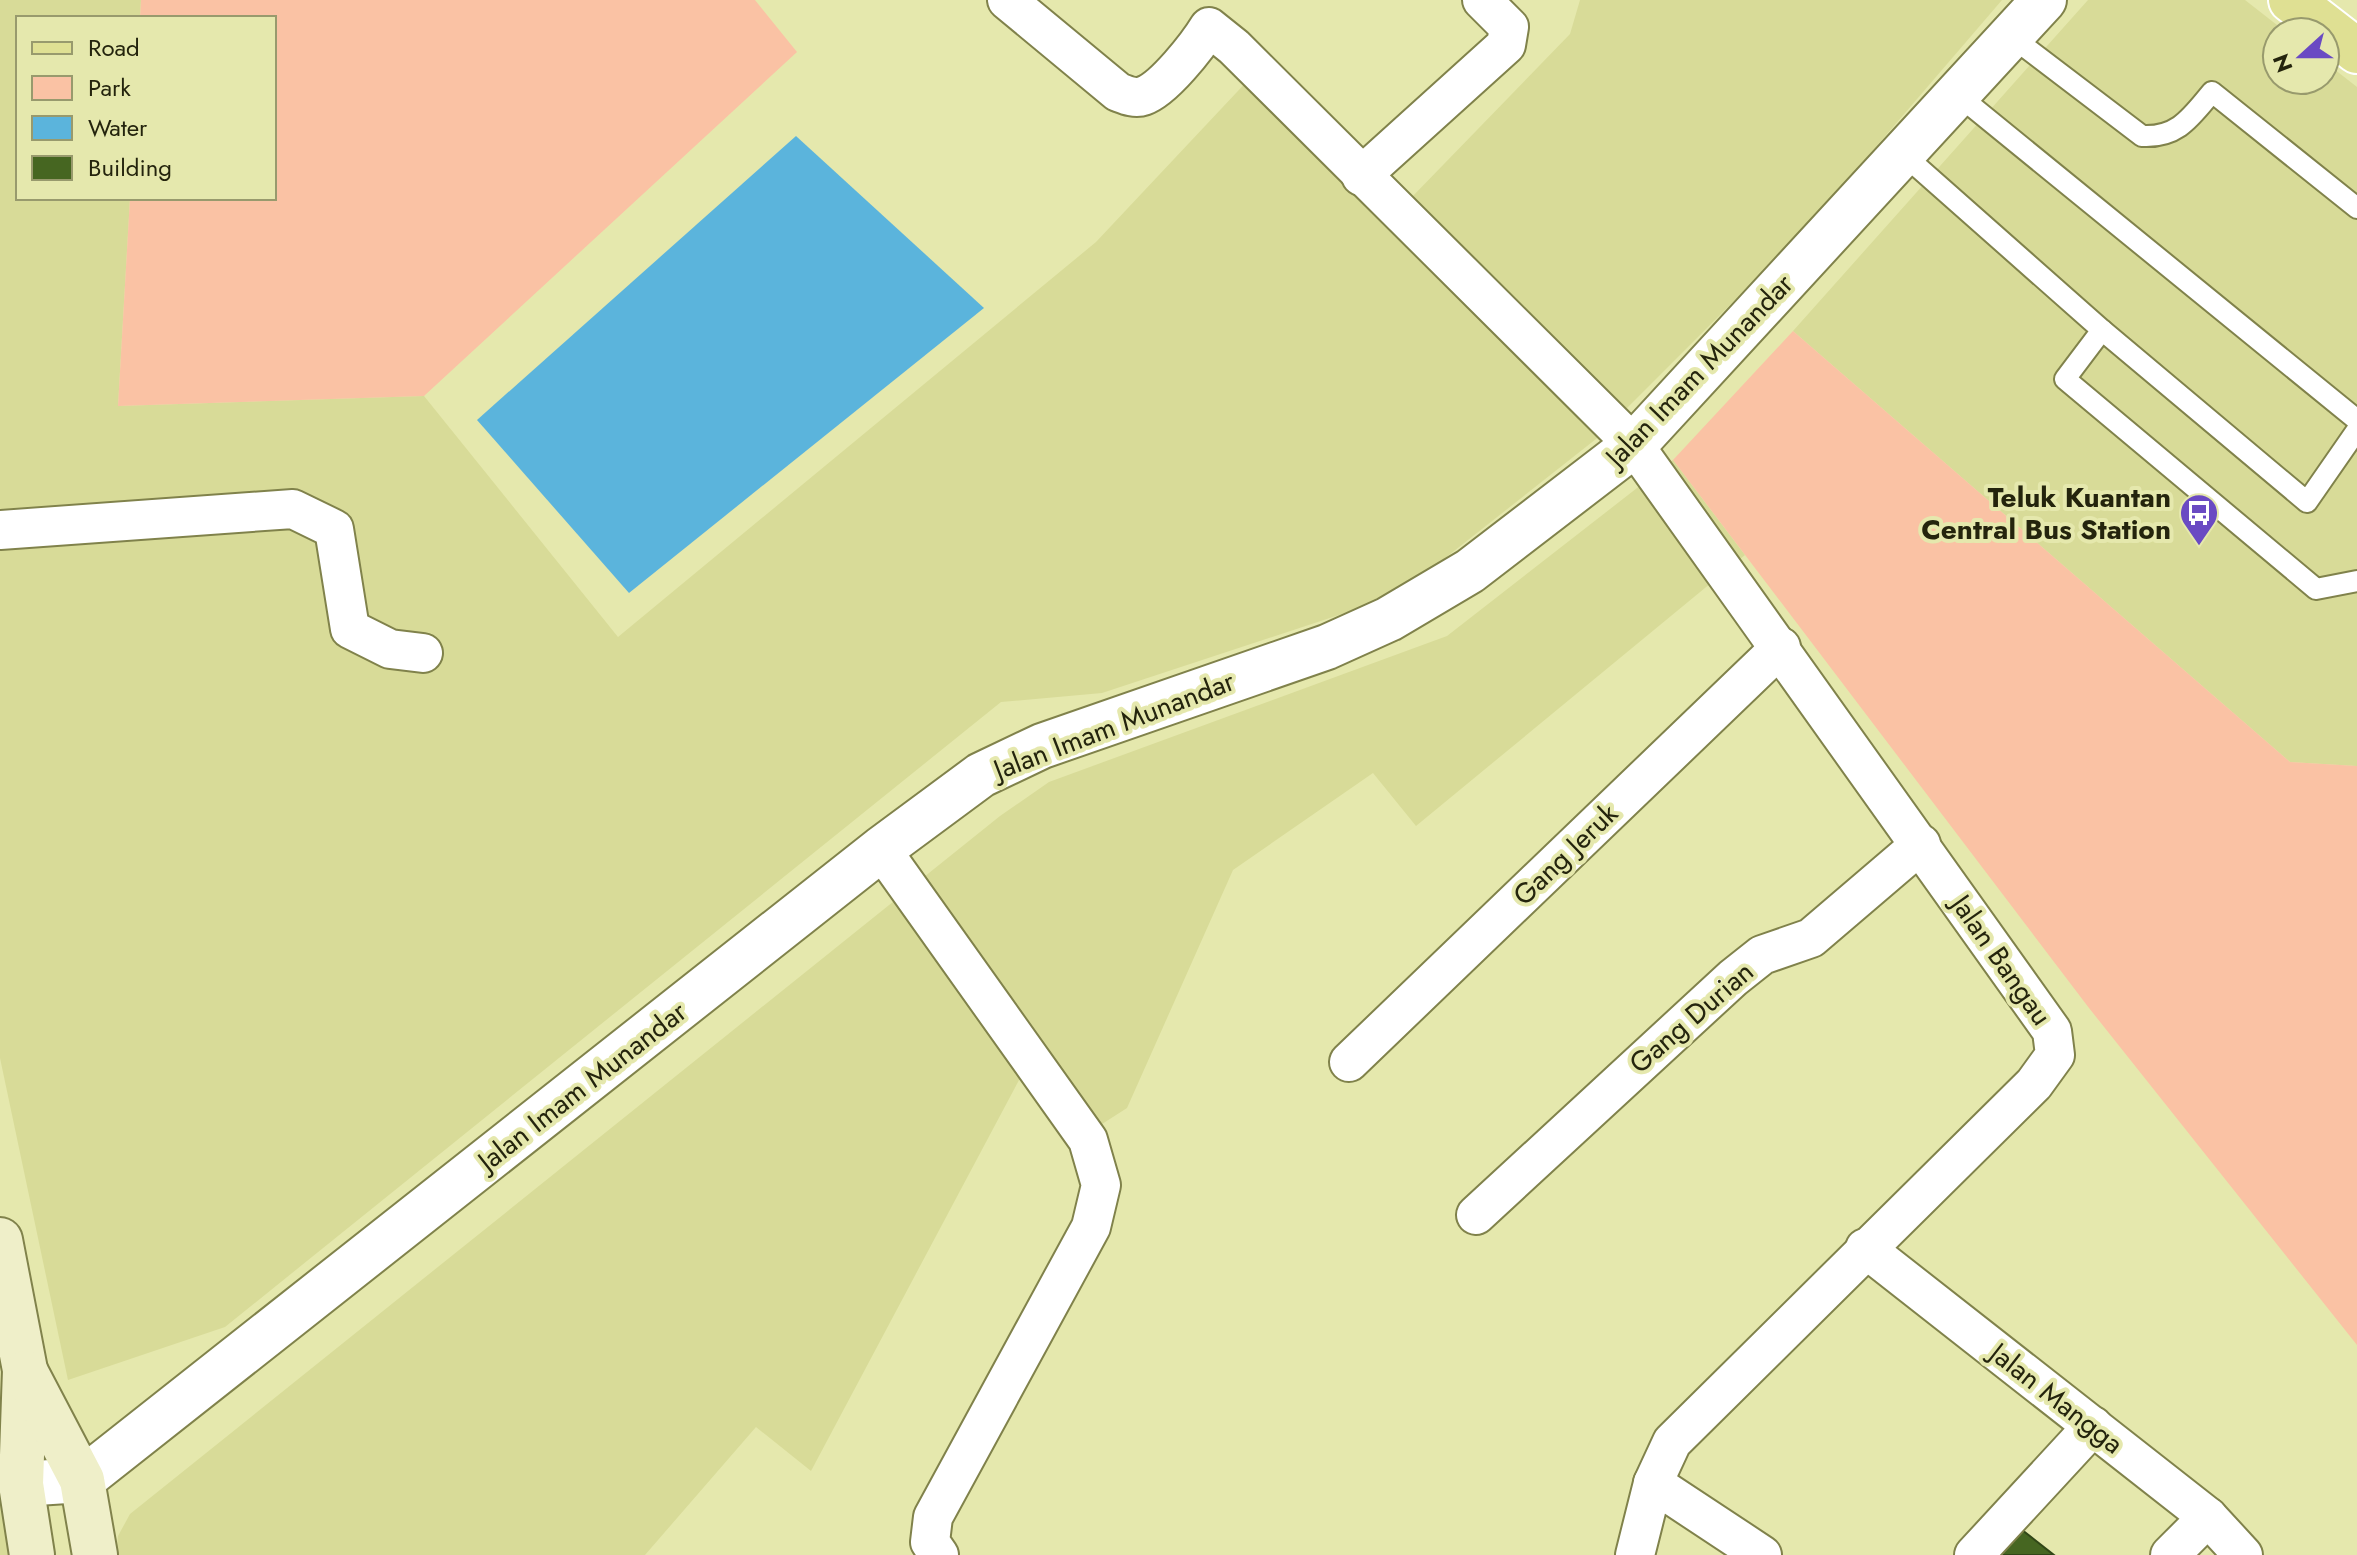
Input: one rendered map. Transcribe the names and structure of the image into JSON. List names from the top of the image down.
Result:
{
  "streets": {
    "street": [
      "Jalan Imam Munandar",
      "Gang Jeruk",
      "Jalan Bangau",
      "Gang Durian",
      "Jalan Mangga"
    ]
  },
  "crossings": [
    ["Jalan Imam Munandar", "Jalan Bangau"],
    ["Gang Jeruk", "Jalan Bangau"],
    ["Jalan Bangau", "Gang Durian"],
    ["Jalan Bangau", "Jalan Mangga"]
  ],
  "places": {
    "bus stop": ["Teluk Kuantan Central Bus Station"]
  },
  "legend": [
    "Road",
    "Park",
    "Water",
    "Building"
  ],
  "north": "left"
}
